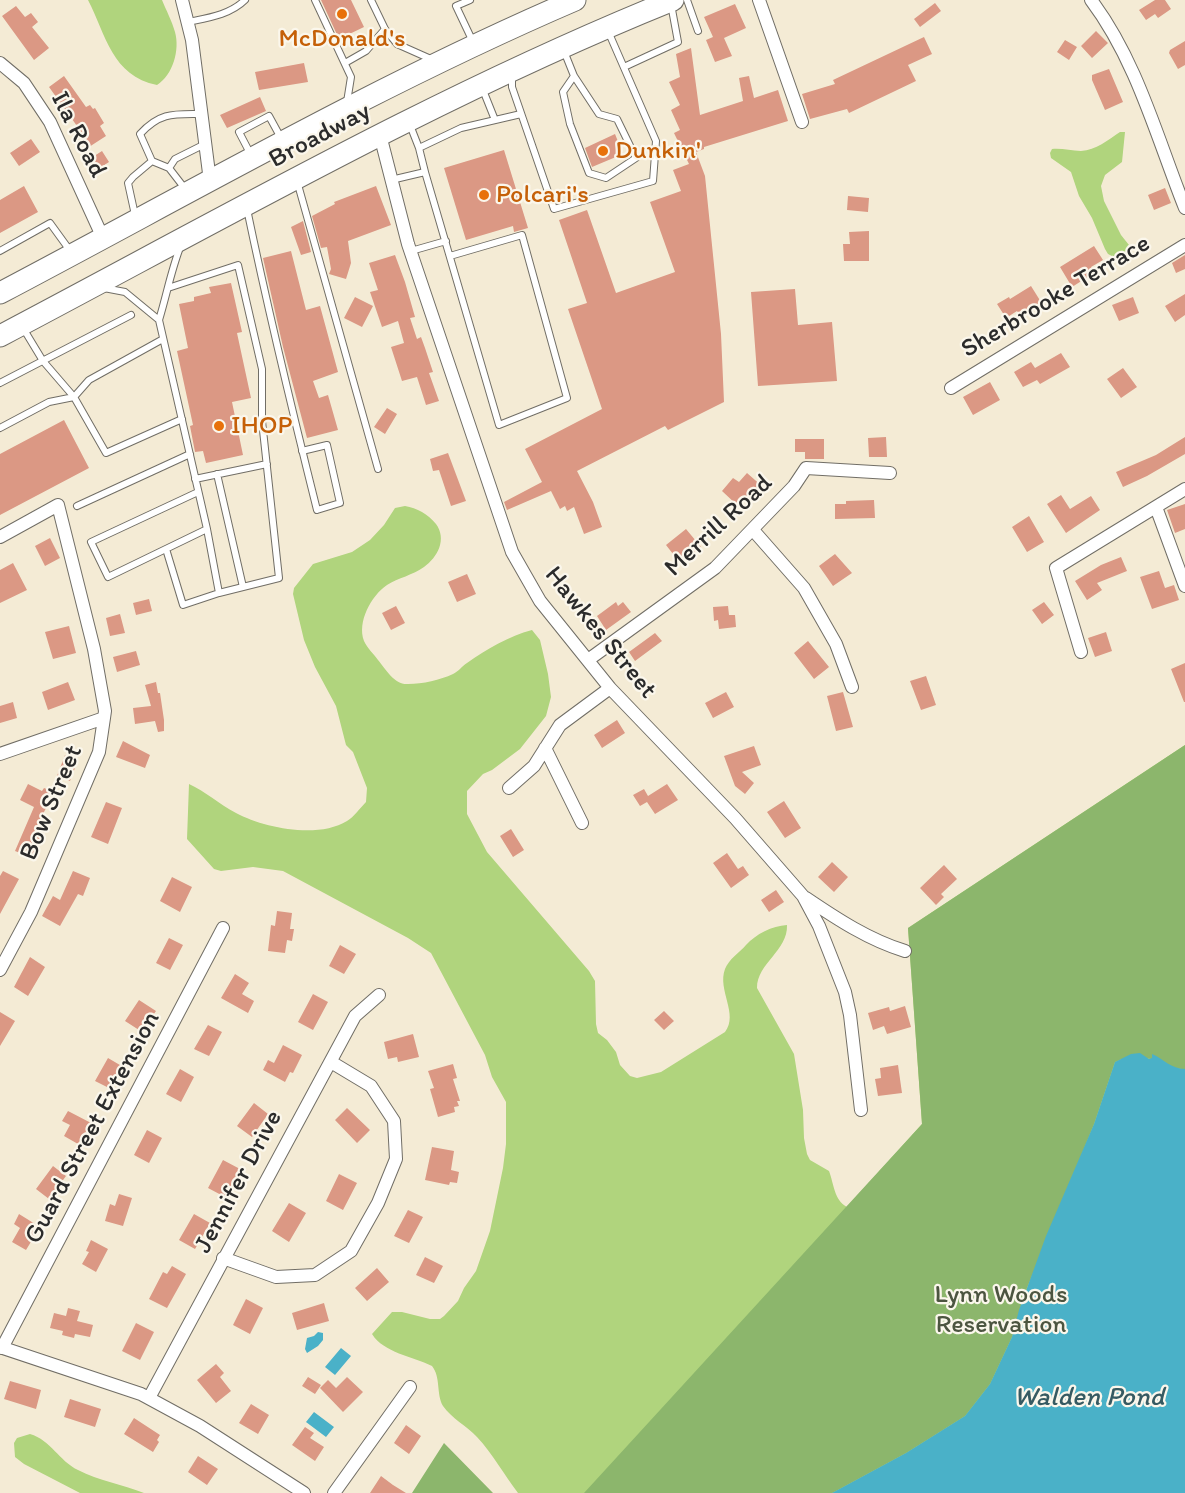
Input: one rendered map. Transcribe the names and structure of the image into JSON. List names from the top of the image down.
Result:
{
  "streets": {
    "highway": ["Broadway"],
    "street": [
      "Ila Road",
      "Sherbrooke Terrace",
      "Merrill Road",
      "Hawkes Street",
      "Bow Street",
      "Guard Street Extension",
      "Jennifer Drive"
    ]
  },
  "crossings": [
    ["Ila Road", "Broadway"],
    ["Broadway", "Hawkes Street"],
    ["Merrill Road", "Hawkes Street"]
  ],
  "water": ["Walden Pond"],
  "parks": ["Lynn Woods Reservation"],
  "places": [
    "McDonald's",
    "Dunkin'",
    "Polcari's",
    "IHOP"
  ]
}
